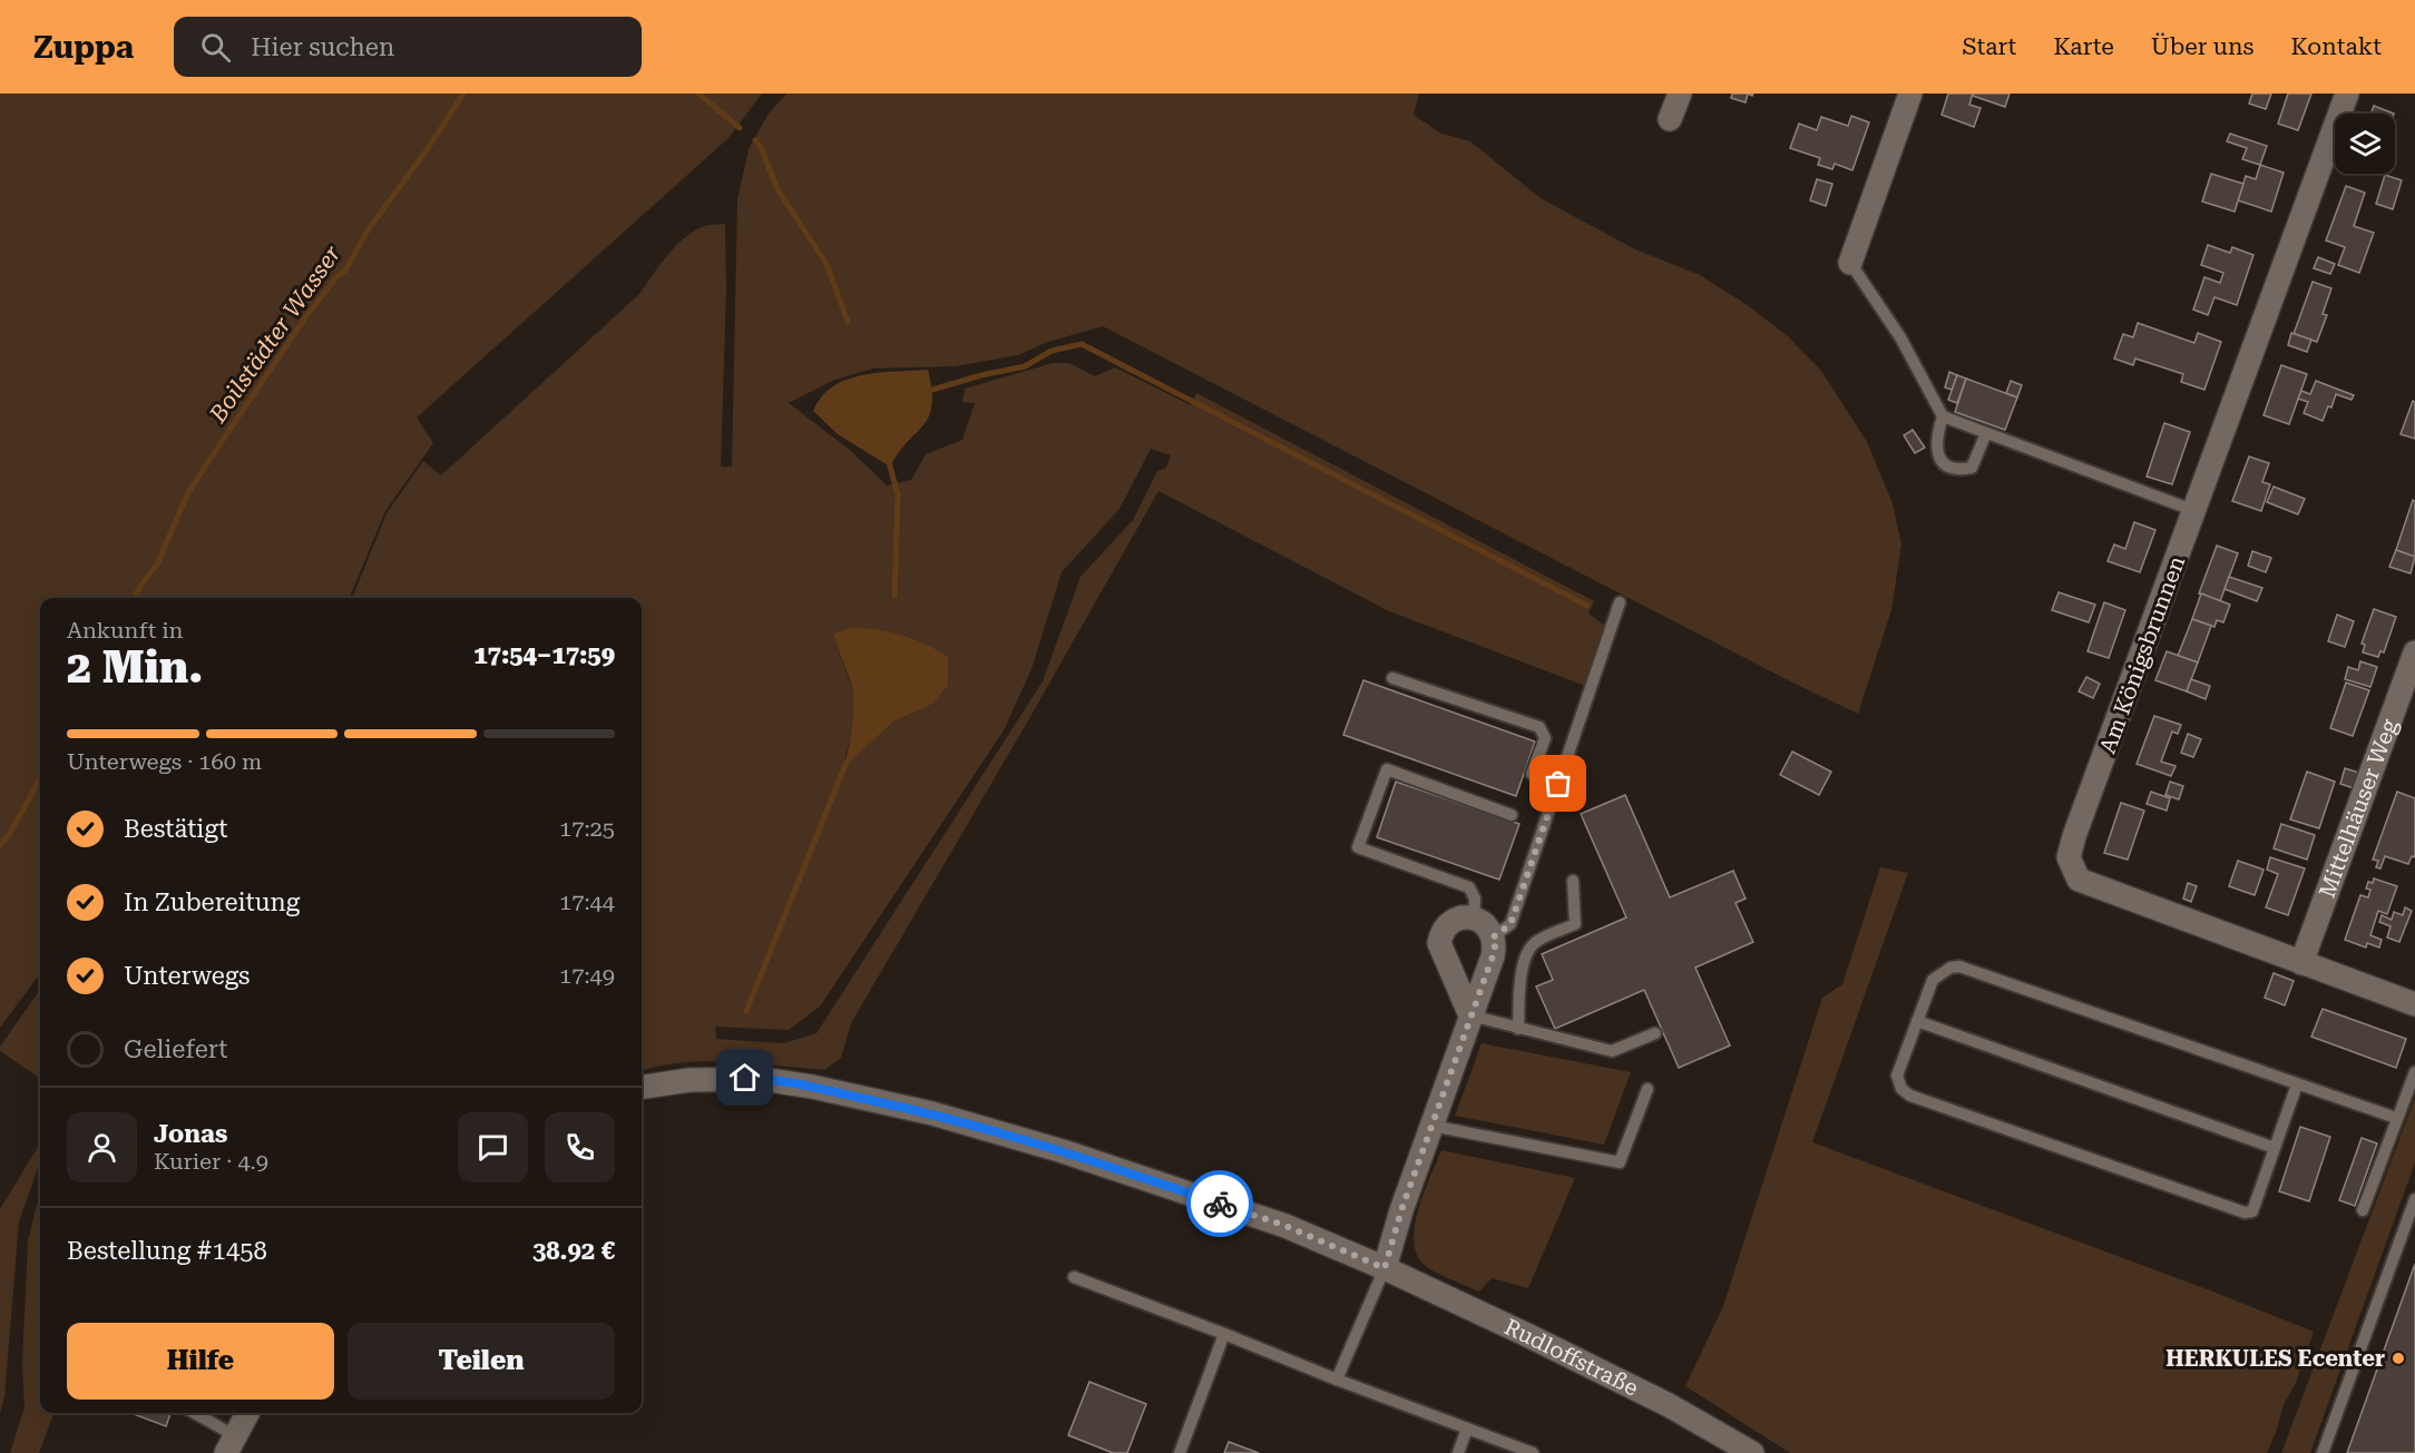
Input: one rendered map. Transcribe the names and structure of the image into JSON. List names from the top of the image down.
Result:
{
  "streets": {
    "street": ["Am Königsbrunnen", "Mittelhäuser Weg", "Rudloffstraße"]
  },
  "crossings": [
    ["Am Königsbrunnen", "Mittelhäuser Weg"]
  ],
  "water": ["Boilstädter Wasser"],
  "places": ["HERKULES Ecenter"],
  "page": {
    "header": "Zuppa",
    "search": "Hier suchen",
    "nav": [
      "Start",
      "Karte",
      "Über uns",
      "Kontakt"
    ],
    "heading": ["2 Min.", "Ankunft in", "17:54–17:59"],
    "panel": [
      "Jonas",
      "Kurier · 4.9",
      "Bestellung #1458",
      "38.92 €"
    ],
    "bar": "Unterwegs · 160 m",
    "list": [
      ["Bestätigt", "17:25"],
      ["In Zubereitung", "17:44"],
      ["Unterwegs", "17:49"],
      "Geliefert"
    ],
    "buttons": ["Hilfe", "Teilen"]
  }
}
